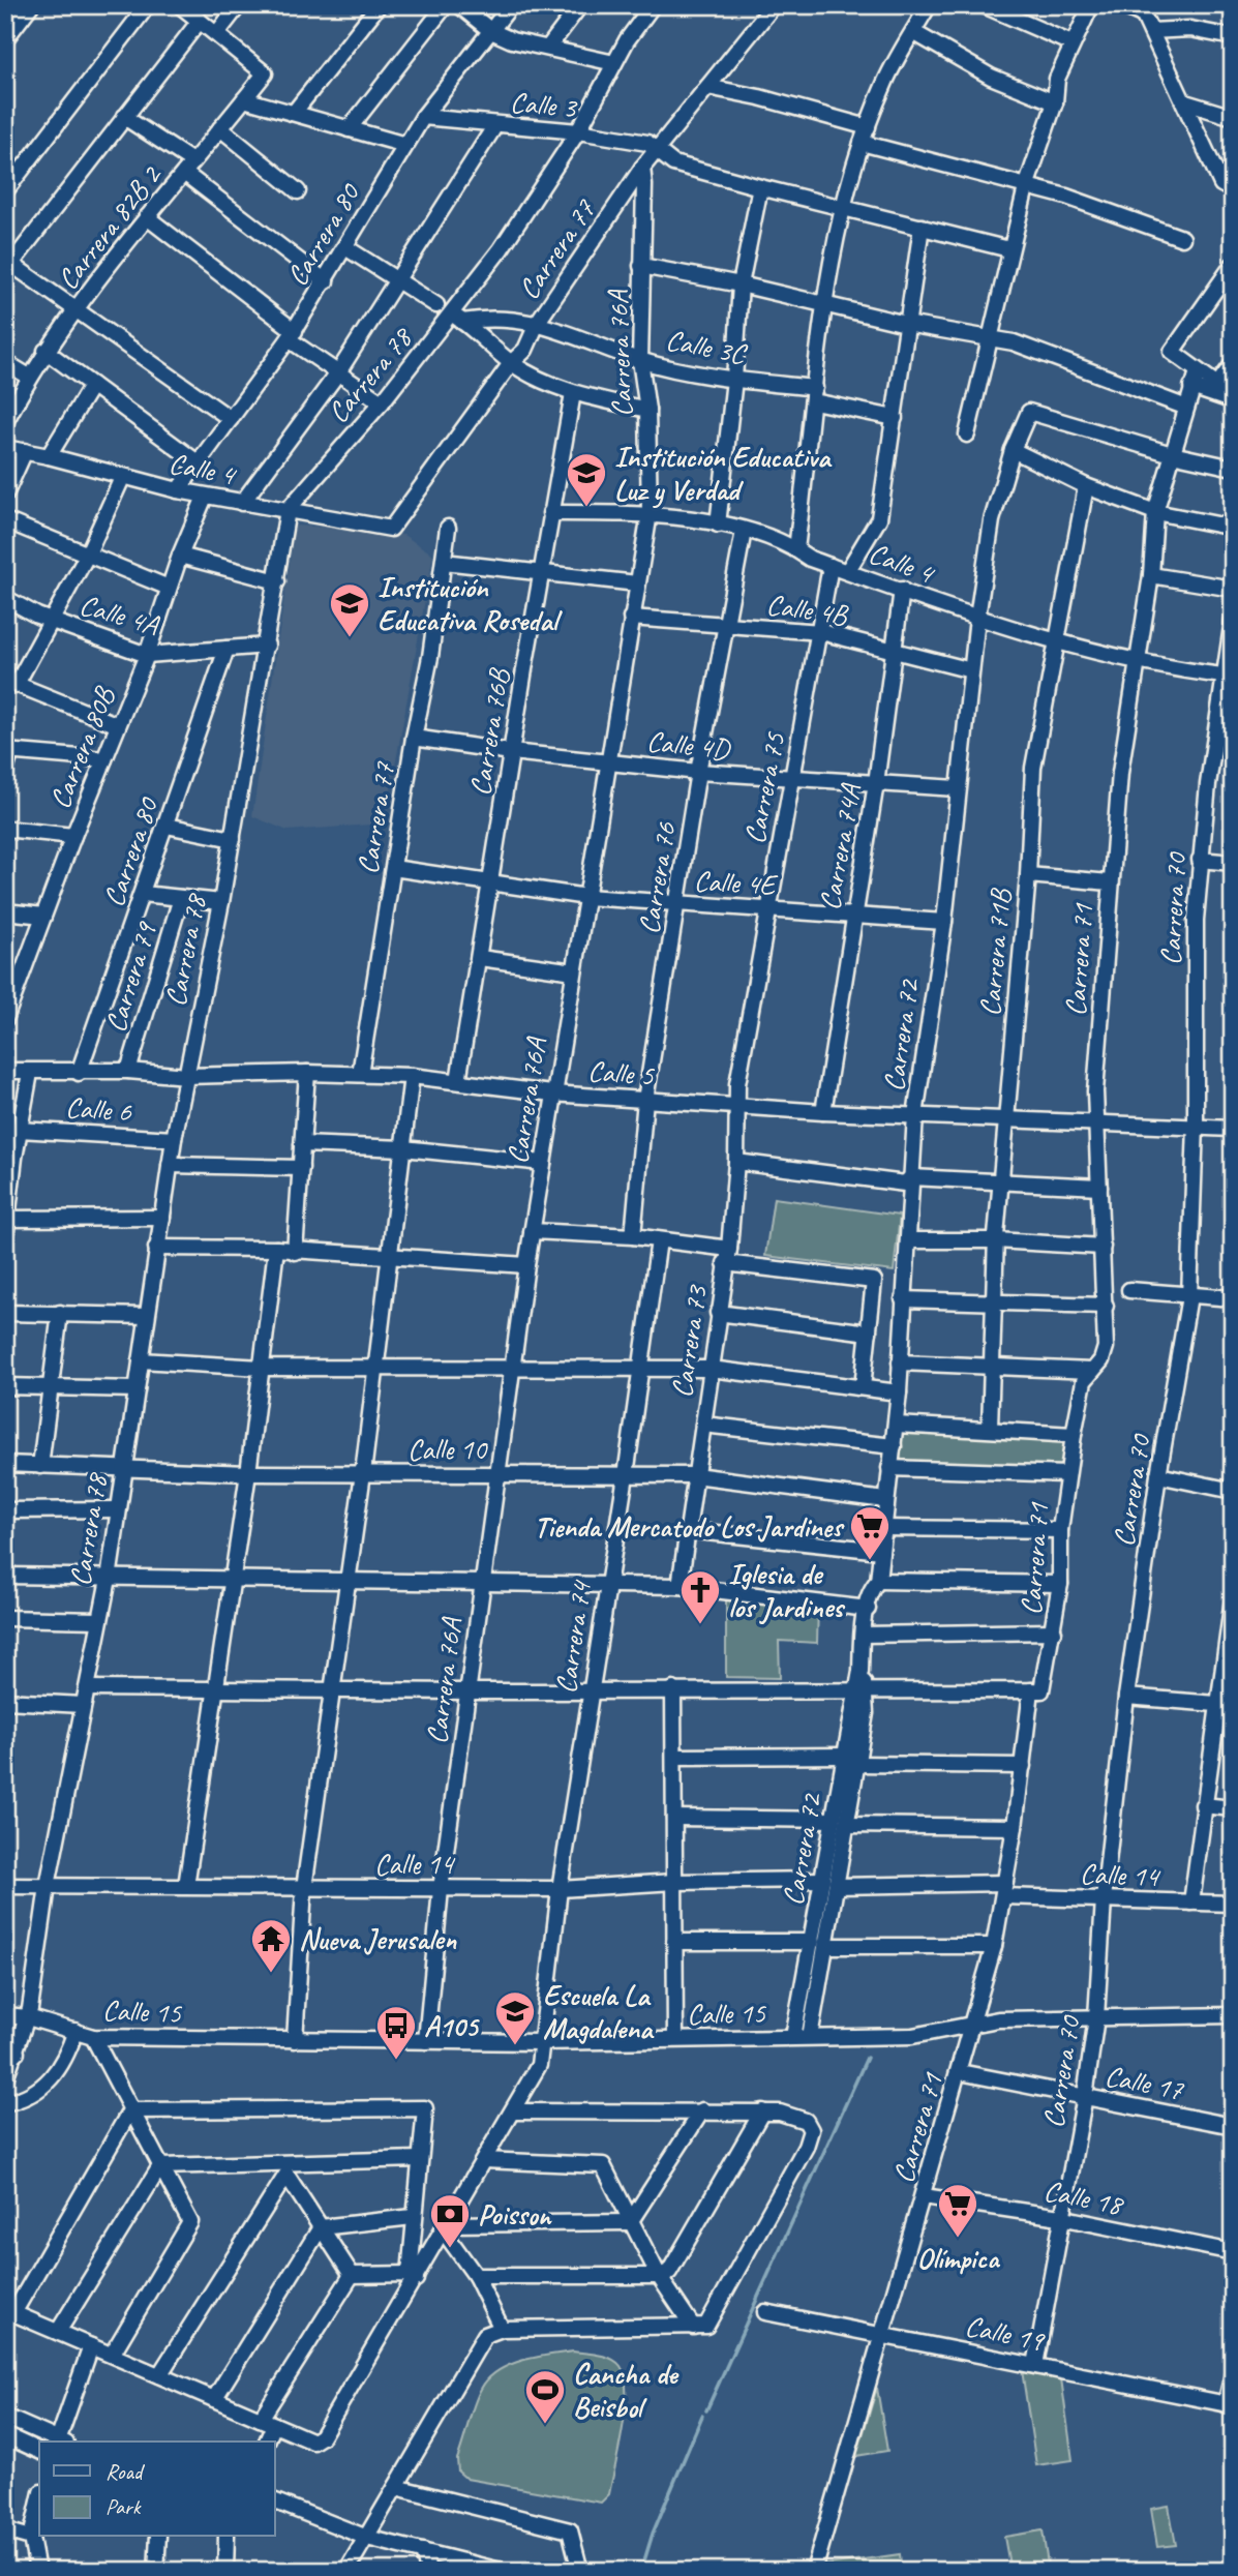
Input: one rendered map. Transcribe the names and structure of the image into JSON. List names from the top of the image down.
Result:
{
  "streets": {
    "street": [
      "Calle 3",
      "Carrera 82B 2",
      "Carrera 80",
      "Carrera 77",
      "Calle 3C",
      "Carrera 76A",
      "Carrera 78",
      "Calle 4",
      "Calle 4B",
      "Calle 4A",
      "Carrera 76B",
      "Calle 4D",
      "Carrera 80B",
      "Carrera 75",
      "Carrera 74A",
      "Carrera 76",
      "Calle 4E",
      "Carrera 70",
      "Carrera 71B",
      "Carrera 71",
      "Carrera 79",
      "Carrera 72",
      "Calle 5",
      "Calle 6",
      "Carrera 73",
      "Calle 10",
      "Carrera 74",
      "Calle 14",
      "Calle 15",
      "Calle 17",
      "Calle 18",
      "Calle 19"
    ]
  },
  "crossings": [
    ["Calle 3", "Carrera 80"],
    ["Calle 3", "Carrera 77"],
    ["Calle 3", "Carrera 78"],
    ["Carrera 80", "Calle 4"],
    ["Carrera 80", "Calle 4A"],
    ["Carrera 80", "Calle 5"],
    ["Carrera 77", "Calle 3C"],
    ["Carrera 77", "Carrera 76A"],
    ["Carrera 77", "Calle 4"],
    ["Carrera 77", "Calle 4D"],
    ["Carrera 77", "Calle 4E"],
    ["Carrera 77", "Calle 5"],
    ["Calle 3C", "Carrera 76A"],
    ["Calle 3C", "Carrera 78"],
    ["Carrera 76A", "Calle 4"],
    ["Carrera 76A", "Calle 4B"],
    ["Carrera 76A", "Calle 4D"],
    ["Carrera 76A", "Calle 4E"],
    ["Carrera 76A", "Calle 5"],
    ["Carrera 76A", "Calle 10"],
    ["Carrera 76A", "Calle 14"],
    ["Carrera 76A", "Calle 15"],
    ["Carrera 78", "Calle 4"],
    ["Carrera 78", "Calle 4A"],
    ["Carrera 78", "Calle 5"],
    ["Carrera 78", "Calle 6"],
    ["Carrera 78", "Calle 10"],
    ["Carrera 78", "Calle 14"],
    ["Carrera 78", "Calle 15"],
    ["Calle 4", "Carrera 76B"],
    ["Calle 4", "Carrera 80B"],
    ["Calle 4", "Carrera 75"],
    ["Calle 4", "Carrera 74A"],
    ["Calle 4", "Carrera 76"],
    ["Calle 4", "Carrera 70"],
    ["Calle 4", "Carrera 71B"],
    ["Calle 4", "Carrera 71"],
    ["Calle 4", "Carrera 72"],
    ["Calle 4B", "Carrera 75"],
    ["Calle 4B", "Carrera 74A"],
    ["Calle 4B", "Carrera 76"],
    ["Calle 4B", "Carrera 72"],
    ["Calle 4A", "Carrera 80B"],
    ["Carrera 76B", "Calle 4D"],
    ["Carrera 76B", "Calle 4E"],
    ["Carrera 76B", "Calle 5"],
    ["Calle 4D", "Carrera 75"],
    ["Calle 4D", "Carrera 74A"],
    ["Calle 4D", "Carrera 76"],
    ["Calle 4D", "Carrera 72"],
    ["Carrera 75", "Calle 4E"],
    ["Carrera 75", "Calle 5"],
    ["Carrera 75", "Carrera 73"],
    ["Carrera 74A", "Calle 4E"],
    ["Carrera 74A", "Calle 5"],
    ["Carrera 76", "Calle 4E"],
    ["Carrera 76", "Calle 5"],
    ["Calle 4E", "Carrera 72"],
    ["Carrera 70", "Calle 5"],
    ["Carrera 70", "Calle 14"],
    ["Carrera 70", "Calle 15"],
    ["Carrera 70", "Calle 17"],
    ["Carrera 70", "Calle 18"],
    ["Carrera 70", "Calle 19"],
    ["Carrera 71B", "Calle 5"],
    ["Carrera 71", "Carrera 72"],
    ["Carrera 71", "Calle 5"],
    ["Carrera 71", "Calle 14"],
    ["Carrera 71", "Calle 15"],
    ["Carrera 71", "Calle 17"],
    ["Carrera 71", "Calle 18"],
    ["Carrera 71", "Calle 19"],
    ["Carrera 79", "Calle 5"],
    ["Carrera 72", "Calle 5"],
    ["Carrera 72", "Calle 10"],
    ["Carrera 72", "Calle 14"],
    ["Carrera 72", "Calle 15"],
    ["Calle 5", "Carrera 73"],
    ["Carrera 73", "Calle 10"],
    ["Calle 10", "Carrera 74"],
    ["Carrera 74", "Calle 14"],
    ["Carrera 74", "Calle 15"]
  ],
  "places": {
    "school or university": ["Institución Educativa Luz y Verdad", "Institución Educativa Rosedal", "Escuela La Magdalena"],
    "supermarket": ["Tienda Mercatodo Los Jardines", "Olímpica"],
    "church": ["Iglesia de los Jardines"],
    "temple": ["Nueva Jerusalen"],
    "bus stop": ["A105"],
    "bank": ["Poisson"],
    "sports": ["Cancha de Beisbol"]
  },
  "legend": ["Road", "Park"]
}
